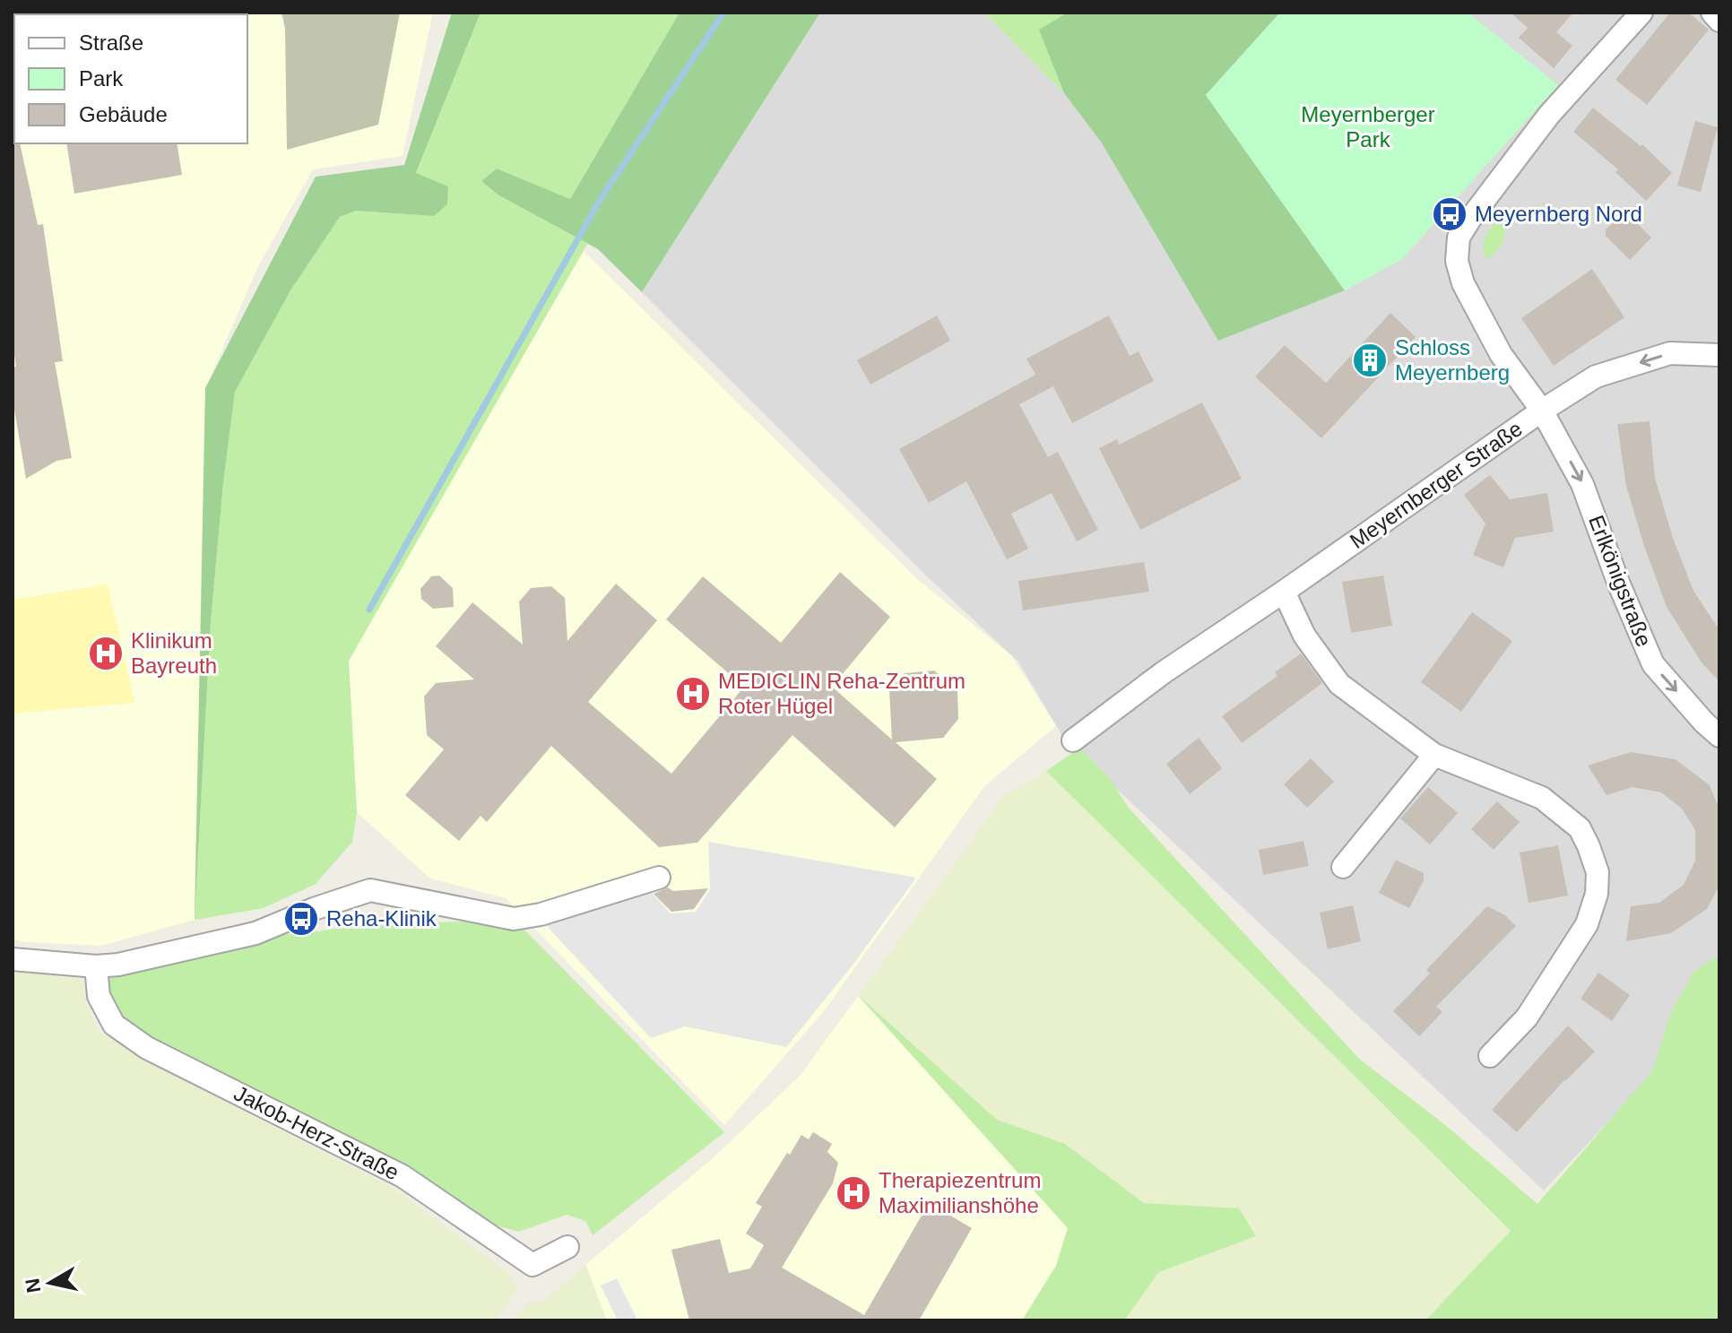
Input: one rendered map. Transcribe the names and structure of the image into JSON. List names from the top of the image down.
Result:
{
  "streets": {
    "street": ["Meyernberger Straße", "Erlkönigstraße", "Jakob-Herz-Straße"]
  },
  "crossings": [
    ["Meyernberger Straße", "Erlkönigstraße"]
  ],
  "one_way": ["Erlkönigstraße"],
  "parks": ["Meyernberger Park"],
  "places": {
    "bus stop": ["Meyernberg Nord", "Reha-Klinik"],
    "building": ["Schloss Meyernberg"],
    "hospital": ["Klinikum Bayreuth", "MEDICLIN Reha-Zentrum Roter Hügel", "Therapiezentrum Maximilianshöhe"]
  },
  "legend": ["Straße", "Park", "Gebäude"],
  "north": "left"
}
